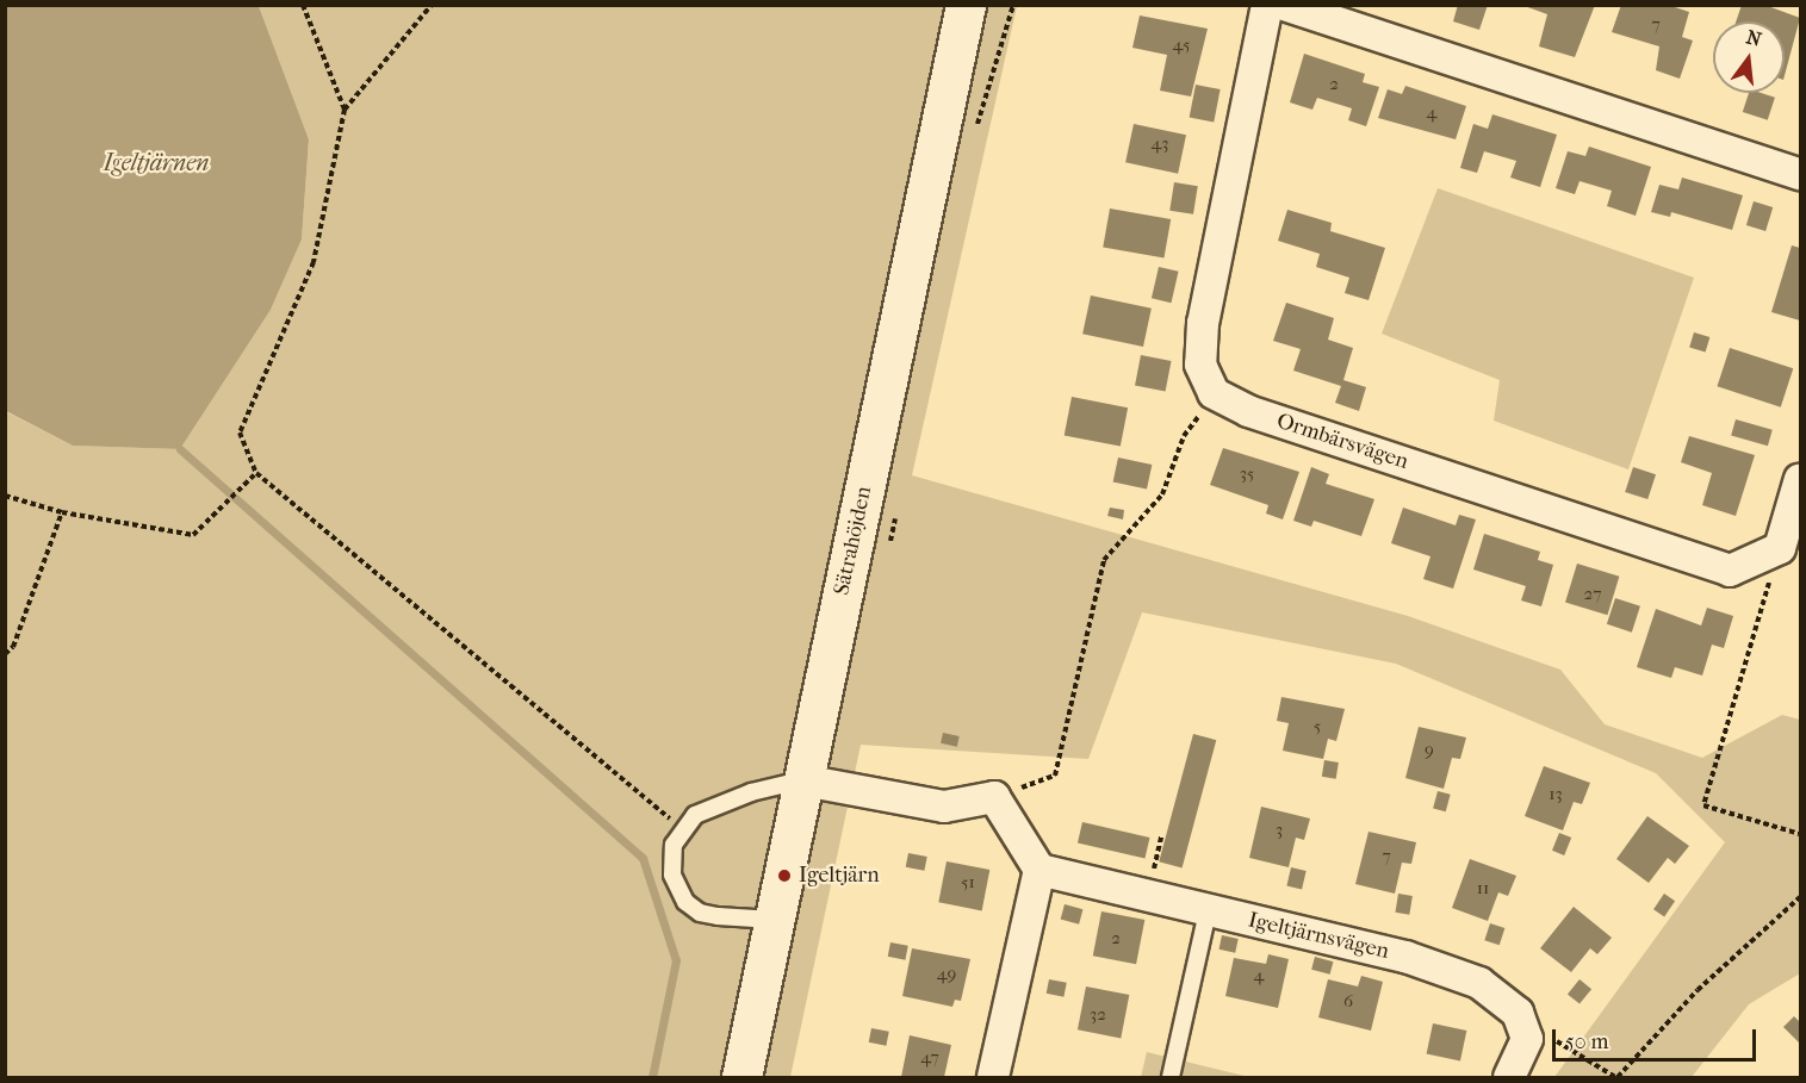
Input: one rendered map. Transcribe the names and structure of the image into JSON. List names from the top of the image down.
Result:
{
  "streets": {
    "street": ["Ormbärsvägen", "Sätrahöjden", "Igeltjärnsvägen"]
  },
  "water": ["Igeltjärnen"],
  "places": ["Igeltjärn"],
  "house_numbers": [
    "7",
    "45",
    "2",
    "4",
    "43",
    "35",
    "27",
    "5",
    "9",
    "13",
    "3",
    "7",
    "51",
    "11",
    "2",
    "49",
    "4",
    "6",
    "32",
    "47"
  ],
  "scale_bar": "50 m",
  "north": "top"
}
